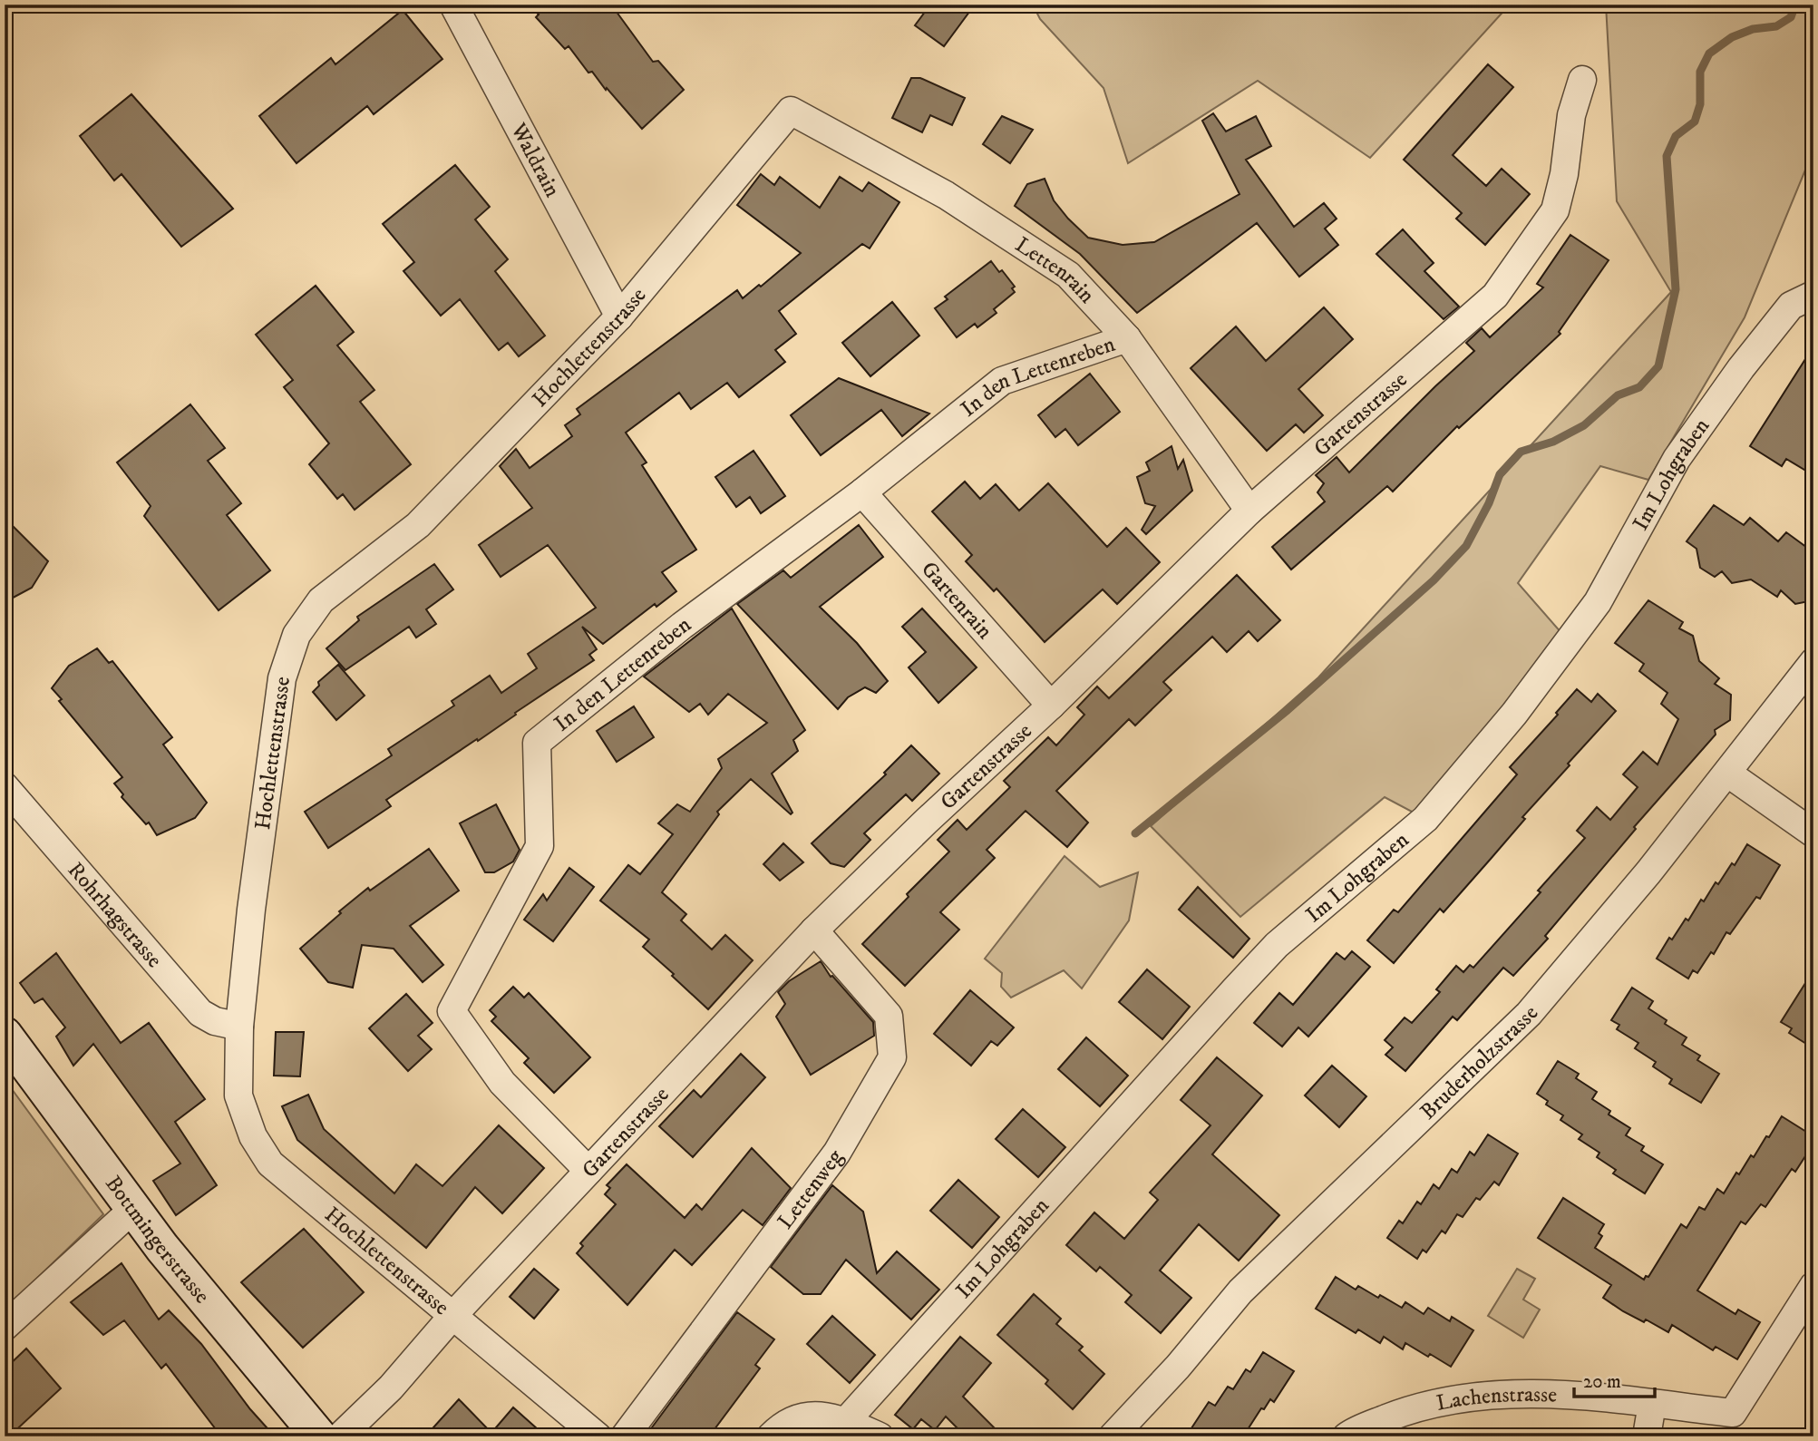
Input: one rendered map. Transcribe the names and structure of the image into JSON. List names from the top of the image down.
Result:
{
  "streets": {
    "main road": ["Bottmingerstrasse"],
    "street": [
      "Waldrain",
      "Lettenrain",
      "Hochlettenstrasse",
      "In den Lettenreben",
      "Gartenstrasse",
      "Im Lohgraben",
      "Gartenrain",
      "Rohrhagstrasse",
      "Bruderholzstrasse",
      "Lettenweg",
      "Lachenstrasse"
    ]
  },
  "crossings": [
    ["Waldrain", "Hochlettenstrasse"],
    ["Lettenrain", "Hochlettenstrasse"],
    ["Lettenrain", "In den Lettenreben"],
    ["Lettenrain", "Gartenstrasse"],
    ["Hochlettenstrasse", "Gartenstrasse"],
    ["Hochlettenstrasse", "Rohrhagstrasse"],
    ["In den Lettenreben", "Gartenstrasse"],
    ["In den Lettenreben", "Gartenrain"],
    ["Gartenstrasse", "Gartenrain"],
    ["Gartenstrasse", "Lettenweg"]
  ],
  "scale_bar": "20 m"
}
